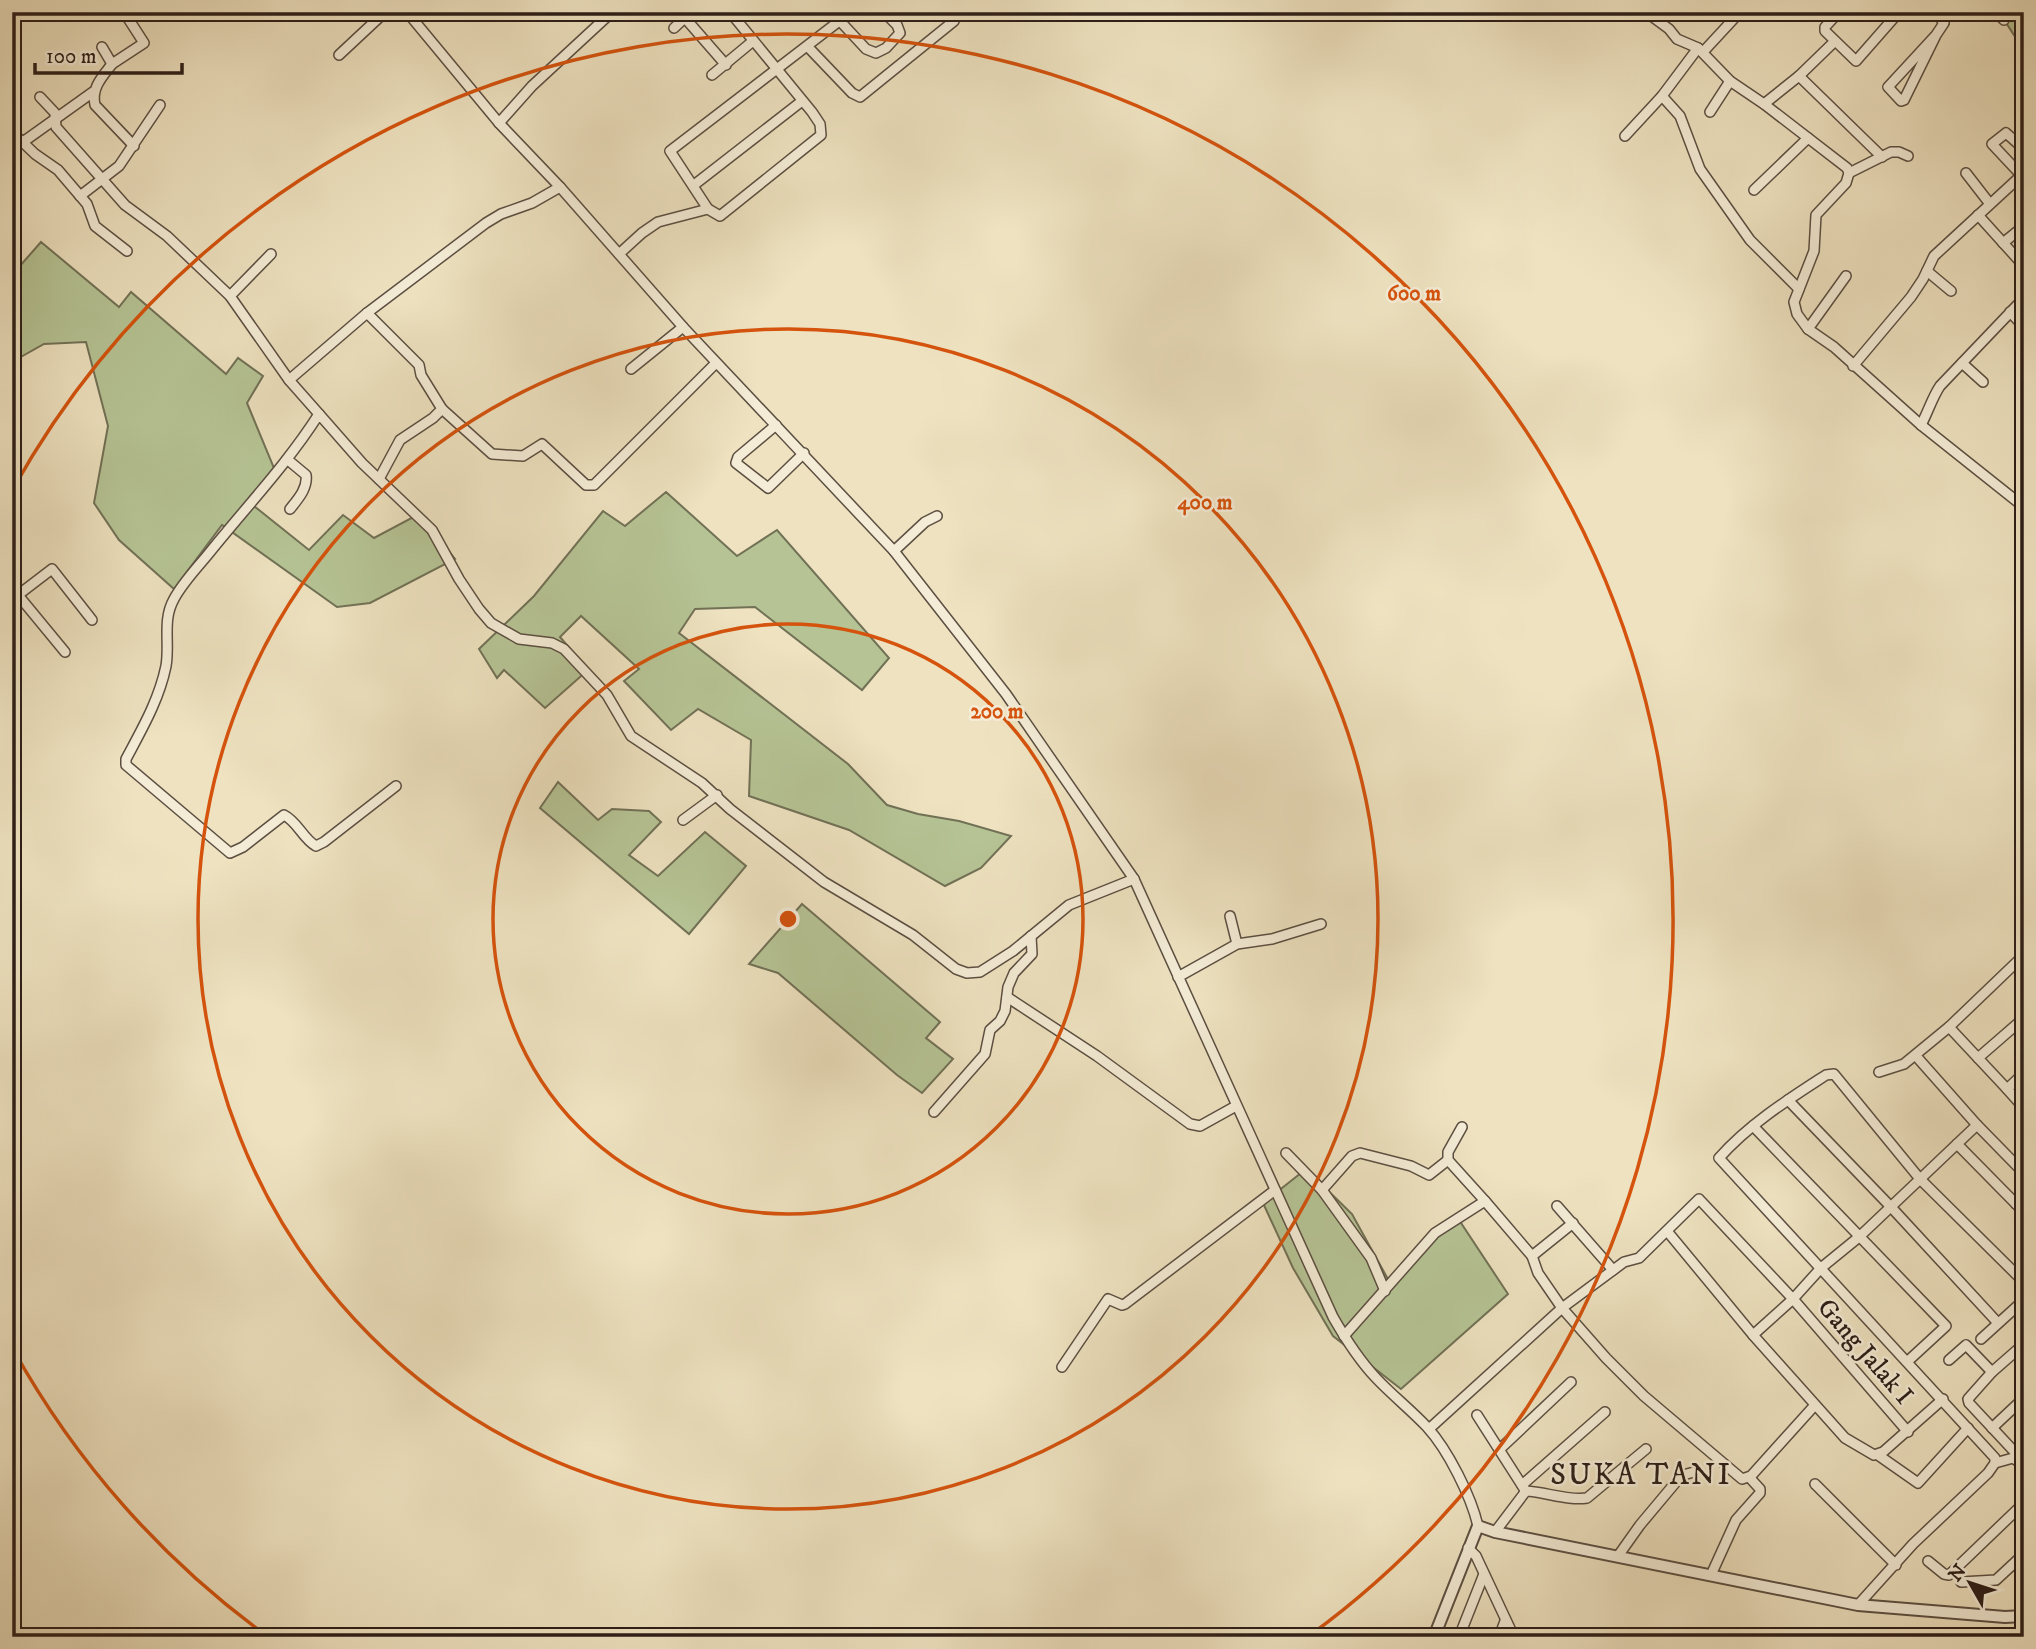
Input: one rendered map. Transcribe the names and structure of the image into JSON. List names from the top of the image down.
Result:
{
  "streets": {
    "street": ["Gang Jalak I"]
  },
  "districts": ["SUKA TANI"],
  "scale_bar": "100 m",
  "north": "top left",
  "rings": ["600 m", "400 m", "200 m"]
}
